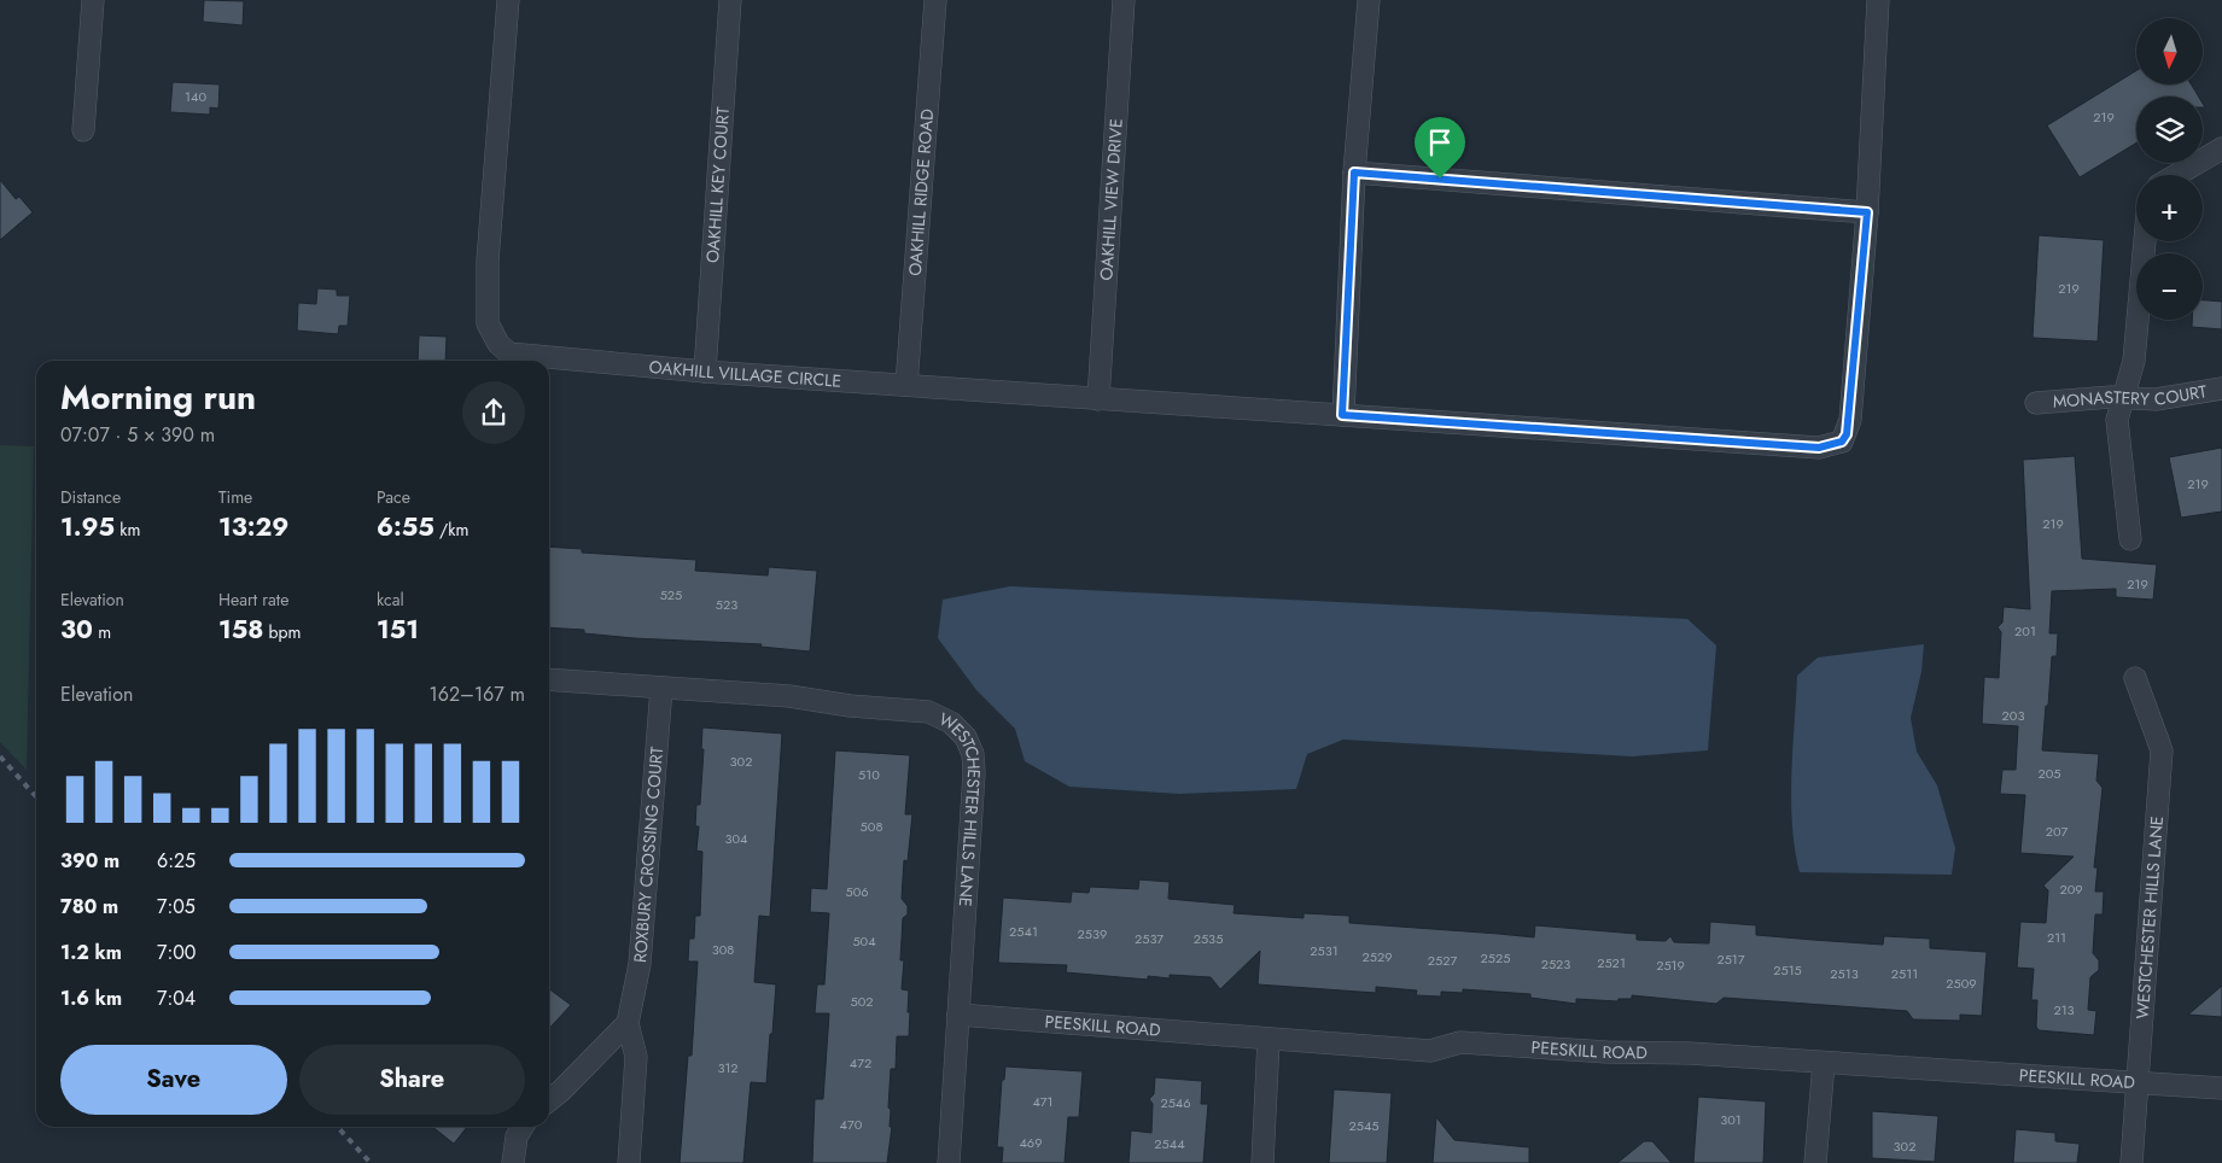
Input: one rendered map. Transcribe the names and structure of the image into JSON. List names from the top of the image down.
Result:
{
  "streets": {
    "street": [
      "OAKHILL KEY COURT",
      "OAKHILL RIDGE ROAD",
      "OAKHILL VIEW DRIVE",
      "OAKHILL VILLAGE CIRCLE",
      "MONASTERY COURT",
      "WESTCHESTER HILLS LANE",
      "ROXBURY CROSSING COURT",
      "PEESKILL ROAD"
    ]
  },
  "crossings": [
    ["OAKHILL KEY COURT", "OAKHILL VILLAGE CIRCLE"],
    ["OAKHILL RIDGE ROAD", "OAKHILL VILLAGE CIRCLE"],
    ["OAKHILL VIEW DRIVE", "OAKHILL VILLAGE CIRCLE"],
    ["WESTCHESTER HILLS LANE", "ROXBURY CROSSING COURT"],
    ["WESTCHESTER HILLS LANE", "PEESKILL ROAD"]
  ],
  "house_numbers": [
    "140",
    "219",
    "219",
    "219",
    "219",
    "219",
    "525",
    "523",
    "201",
    "203",
    "302",
    "205",
    "510",
    "508",
    "207",
    "304",
    "209",
    "506",
    "2541",
    "2539",
    "211",
    "2537",
    "2535",
    "504",
    "308",
    "2531",
    "2529",
    "2525",
    "2517",
    "2527",
    "2521",
    "2523",
    "2519",
    "2515",
    "2513",
    "2511",
    "2509",
    "502",
    "213",
    "472",
    "312",
    "471",
    "2546",
    "301",
    "470",
    "2545",
    "469",
    "2544",
    "302"
  ],
  "north": "bottom",
  "page": {
    "map_buttons": ["+", "−"],
    "heading": ["Morning run", "07:07 · 5 × 390 m"],
    "stats": [
      ["Distance", "1.95 km"],
      ["Time", "13:29"],
      ["Pace", "6:55 /km"],
      ["Elevation", "30 m"],
      ["Heart rate", "158 bpm"],
      ["kcal", "151"]
    ],
    "chart": ["Elevation", "162–167 m"],
    "list": [
      {
        "name": "390 m",
        "note": "6:25"
      },
      {
        "name": "780 m",
        "note": "7:05"
      },
      {
        "name": "1.2 km",
        "note": "7:00"
      },
      {
        "name": "1.6 km",
        "note": "7:04"
      }
    ],
    "buttons": ["Save", "Share"]
  }
}
